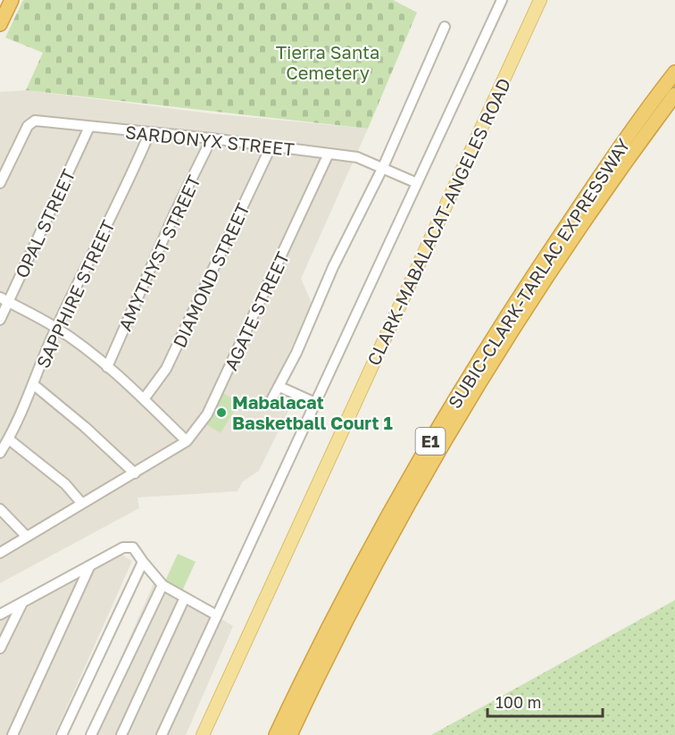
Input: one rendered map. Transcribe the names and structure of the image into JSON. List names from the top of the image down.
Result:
{
  "streets": {
    "highway": ["SUBIC-CLARK-TARLAC EXPRESSWAY", "E1"],
    "main road": ["CLARK-MABALACAT-ANGELES ROAD"],
    "street": [
      "SARDONYX STREET",
      "OPAL STREET",
      "AMYTHYST STREET",
      "DIAMOND STREET",
      "SAPPHIRE STREET",
      "AGATE STREET"
    ]
  },
  "crossings": [
    ["SARDONYX STREET", "OPAL STREET"],
    ["SARDONYX STREET", "AMYTHYST STREET"],
    ["SARDONYX STREET", "DIAMOND STREET"],
    ["SARDONYX STREET", "SAPPHIRE STREET"],
    ["SARDONYX STREET", "AGATE STREET"]
  ],
  "parks": ["Tierra Santa Cemetery"],
  "places": ["Mabalacat Basketball Court 1"],
  "scale_bar": "100 m"
}
